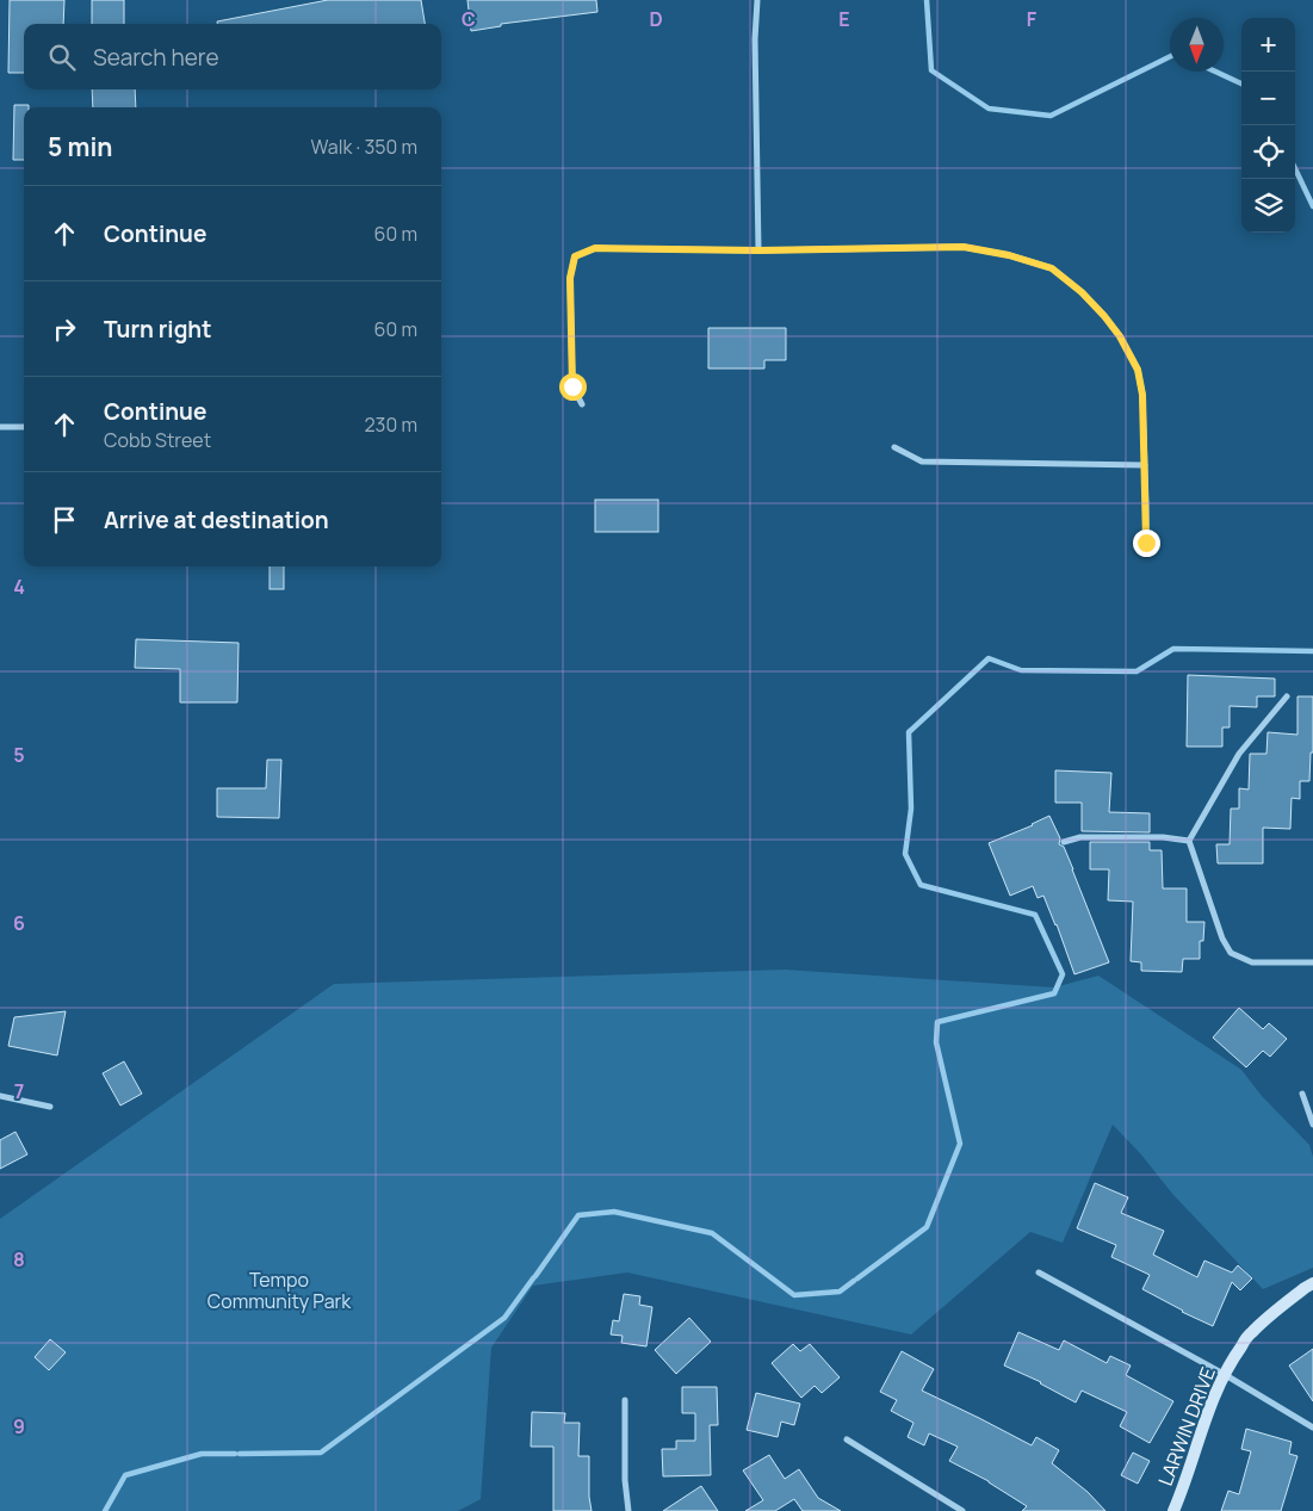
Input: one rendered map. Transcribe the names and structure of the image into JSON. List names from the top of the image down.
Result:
{
  "streets": {
    "street": ["LARWIN DRIVE"]
  },
  "parks": ["Tempo Community Park"],
  "north": "bottom",
  "page": {
    "map_buttons": ["+", "−"],
    "search": "Search here",
    "heading": ["5 min", "Walk · 350 m"],
    "list": [
      ["Continue", "60 m"],
      ["Turn right", "60 m"],
      ["Continue", "Cobb Street", "230 m"],
      "Arrive at destination"
    ]
  },
  "grid": {
    "columns": [
      "C",
      "D",
      "E",
      "F"
    ],
    "rows": [
      "4",
      "5",
      "6",
      "7",
      "8",
      "9"
    ]
  }
}
